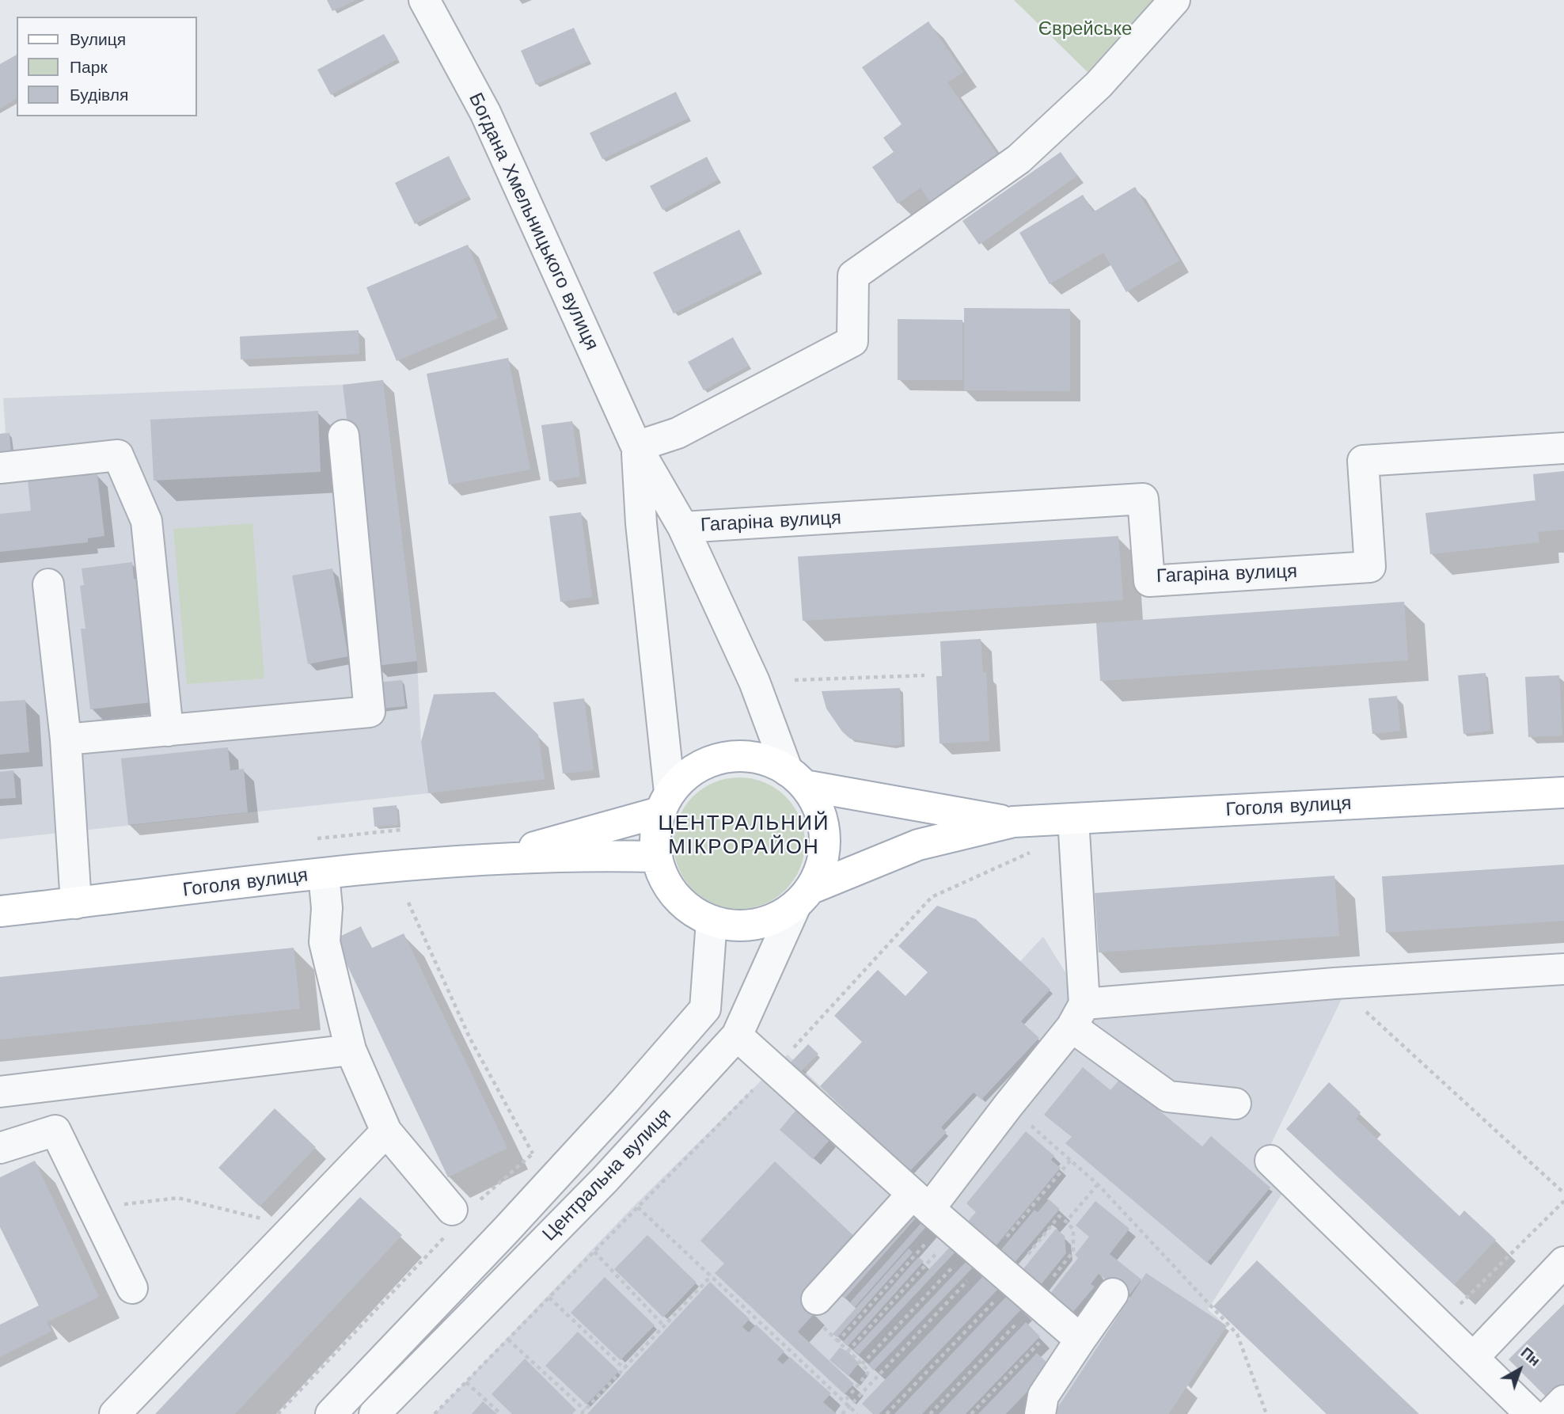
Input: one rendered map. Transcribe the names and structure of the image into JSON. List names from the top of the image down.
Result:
{
  "streets": {
    "main road": ["Гоголя вулиця"],
    "street": ["Богдана Хмельницького вулиця", "Гагаріна вулиця", "Центральна вулиця"]
  },
  "crossings": [
    ["Богдана Хмельницького вулиця", "Гагаріна вулиця"],
    ["Богдана Хмельницького вулиця", "Гоголя вулиця"],
    ["Богдана Хмельницького вулиця", "Центральна вулиця"],
    ["Гоголя вулиця", "Центральна вулиця"]
  ],
  "districts": ["ЦЕНТРАЛЬНИЙ МІКРОРАЙОН"],
  "parks": ["Єврейське"],
  "legend": ["Вулиця", "Парк", "Будівля"],
  "north": "top right"
}
